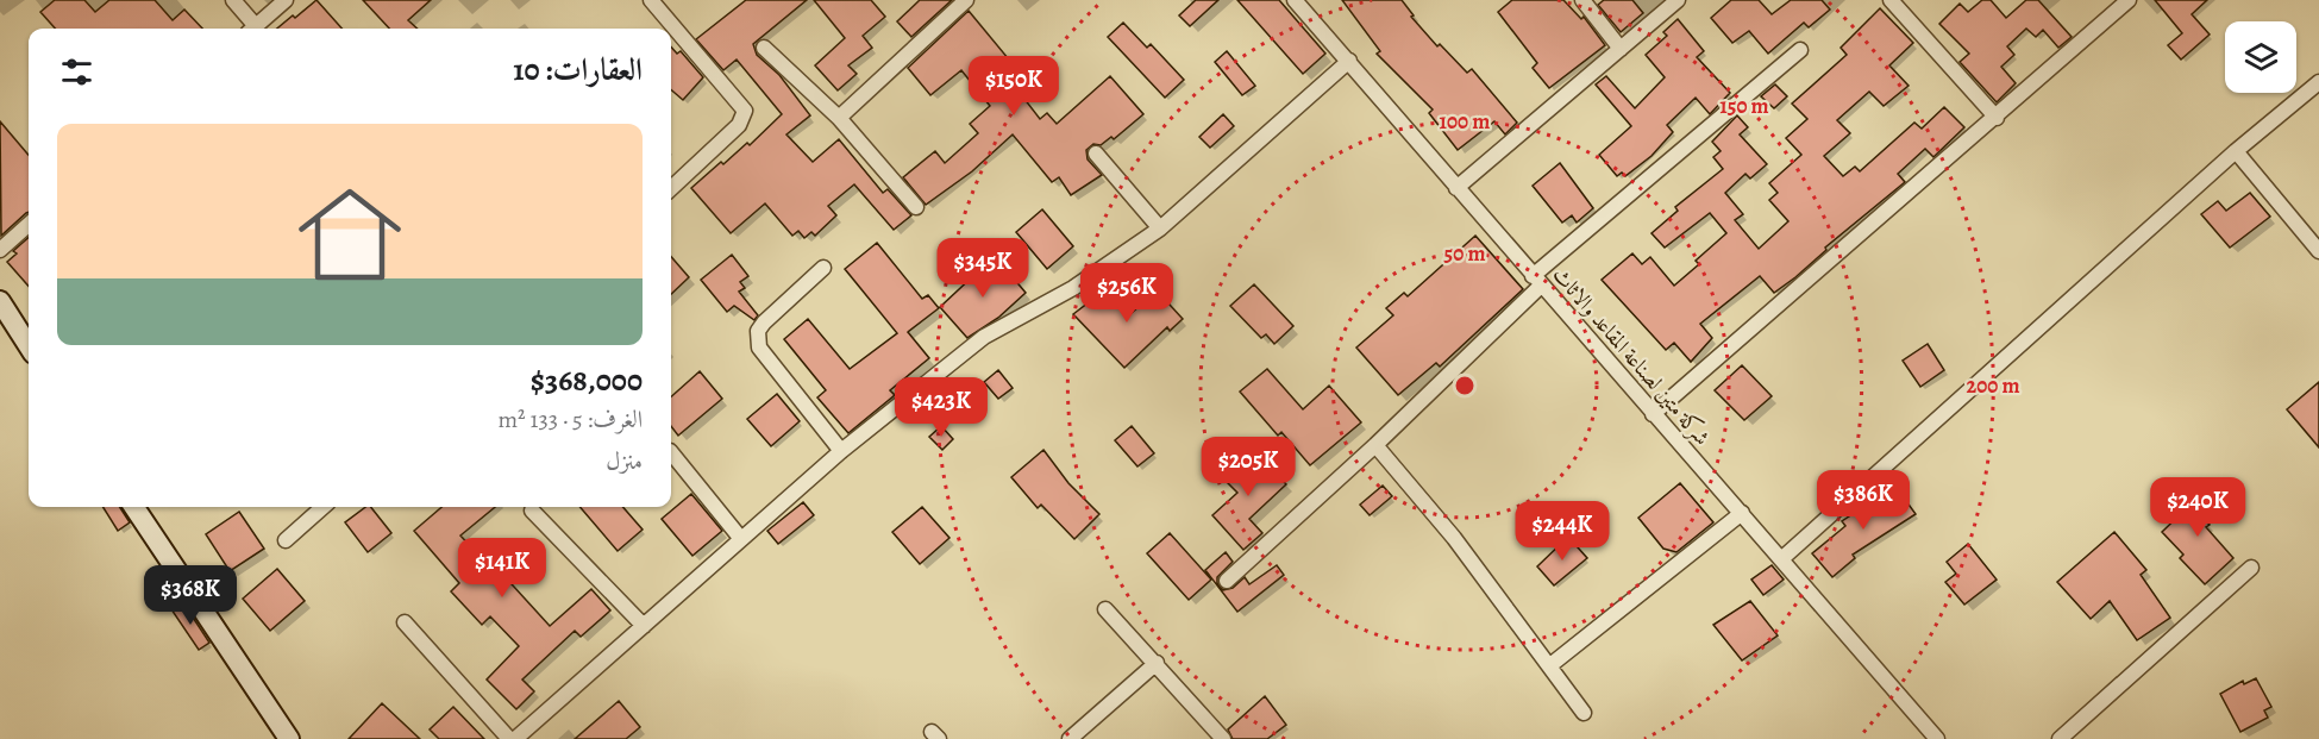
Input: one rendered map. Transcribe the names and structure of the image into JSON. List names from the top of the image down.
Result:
{
  "streets": {
    "street": ["شركة متين لصناعة المقاعد والاثاث"]
  },
  "page": {
    "heading": "العقارات: 10",
    "price": [
      "$150K",
      "$345K",
      "$256K",
      "$423K",
      "$205K",
      "$386K",
      "$240K",
      "$244K",
      "$141K",
      "$368K"
    ],
    "list": [
      {
        "name": "$368,000",
        "note": "الغرف: 5 · 133 m² · منزل"
      }
    ]
  },
  "rings": [
    "150 m",
    "100 m",
    "50 m",
    "200 m"
  ]
}
